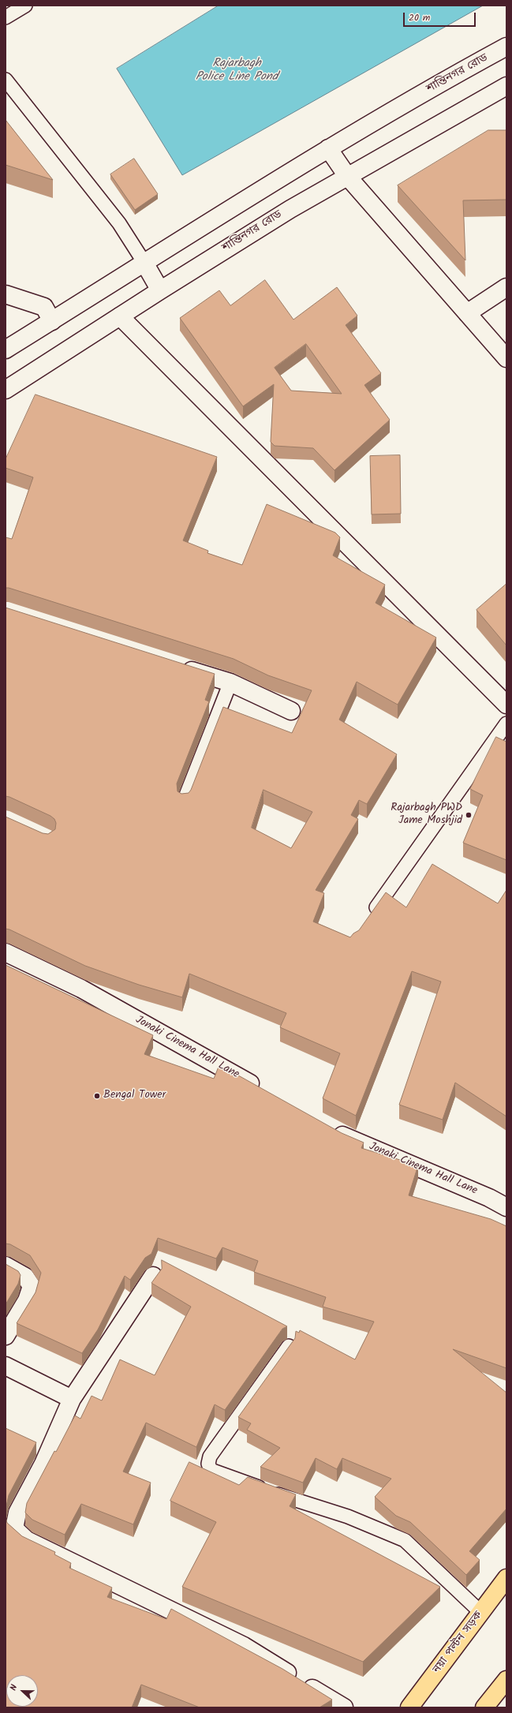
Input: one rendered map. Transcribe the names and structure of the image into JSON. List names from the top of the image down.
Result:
{
  "streets": {
    "main road": ["নয়া পল্টন সড়ক"],
    "street": ["শান্তিনগর রোড", "Jonaki Cinema Hall Lane"]
  },
  "water": ["Rajarbagh Police Line Pond"],
  "places": ["Rajarbagh PWD Jame Moshjid", "Bengal Tower"],
  "scale_bar": "20 m",
  "north": "left"
}
